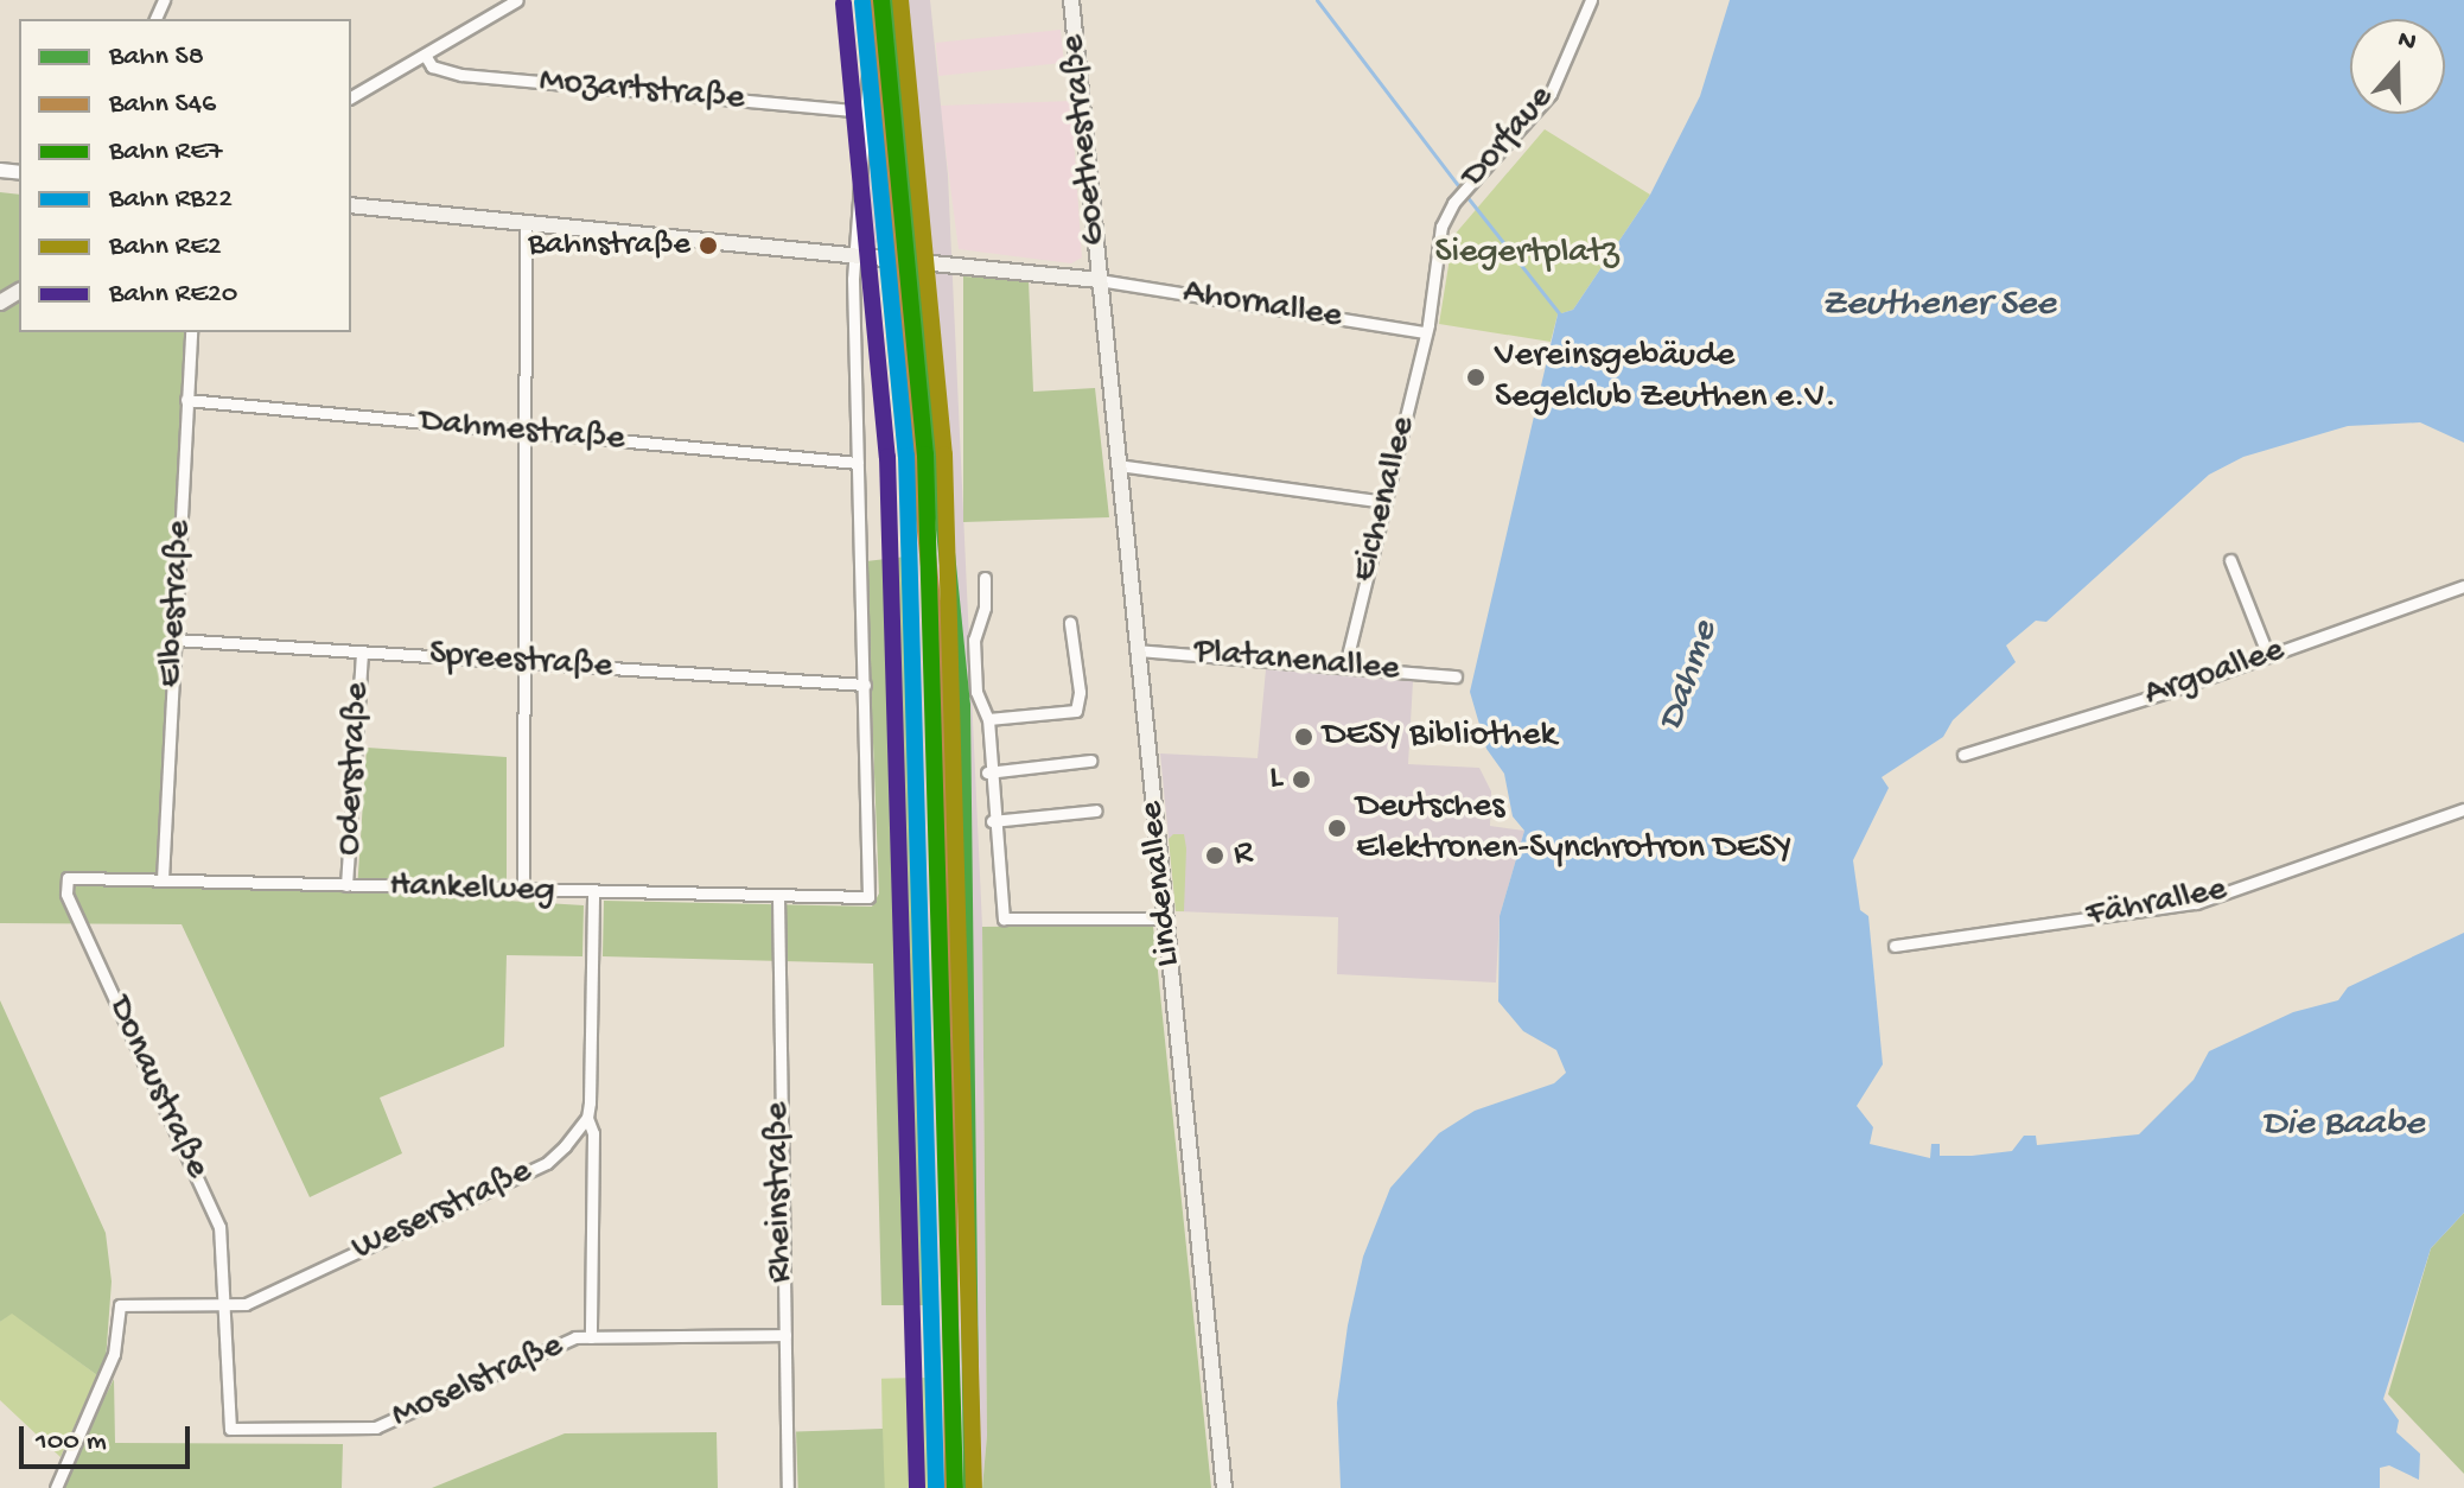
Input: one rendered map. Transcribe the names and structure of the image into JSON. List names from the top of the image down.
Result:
{
  "streets": {
    "main road": ["Goethestraße", "Lindenallee"],
    "street": [
      "Mozartstraße",
      "Dorfaue",
      "Ahornallee",
      "Dahmestraße",
      "Eichenallee",
      "Elbestraße",
      "Spreestraße",
      "Platanenallee",
      "Argoallee",
      "Oderstraße",
      "Hankelweg",
      "Fährallee",
      "Donaustraße",
      "Rheinstraße",
      "Weserstraße",
      "Moselstraße"
    ]
  },
  "crossings": [
    ["Dorfaue", "Ahornallee"],
    ["Dorfaue", "Eichenallee"],
    ["Goethestraße", "Ahornallee"],
    ["Goethestraße", "Lindenallee"],
    ["Ahornallee", "Eichenallee"],
    ["Ahornallee", "Lindenallee"],
    ["Dahmestraße", "Elbestraße"],
    ["Eichenallee", "Platanenallee"],
    ["Elbestraße", "Spreestraße"],
    ["Elbestraße", "Hankelweg"],
    ["Spreestraße", "Oderstraße"],
    ["Spreestraße", "Hankelweg"],
    ["Platanenallee", "Lindenallee"],
    ["Oderstraße", "Hankelweg"],
    ["Hankelweg", "Donaustraße"],
    ["Hankelweg", "Rheinstraße"],
    ["Donaustraße", "Weserstraße"],
    ["Donaustraße", "Moselstraße"],
    ["Rheinstraße", "Moselstraße"]
  ],
  "water": ["Zeuthener See", "Dahme", "Die Baabe"],
  "parks": ["Siegertplatz"],
  "places": [
    "Bahnstraße",
    "Vereinsgebäude Segelclub Zeuthen e.V.",
    "DESY Bibliothek",
    "L",
    "Deutsches Elektronen-Synchrotron DESY",
    "R"
  ],
  "lines": [
    "rail line S8",
    "rail line RE7",
    "rail line RE2",
    "rail line S46",
    "rail line RB22",
    "rail line RE20"
  ],
  "legend": [
    "Bahn S8",
    "Bahn S46",
    "Bahn RE7",
    "Bahn RB22",
    "Bahn RE2",
    "Bahn RE20"
  ],
  "scale_bar": "100 m",
  "north": "top"
}
